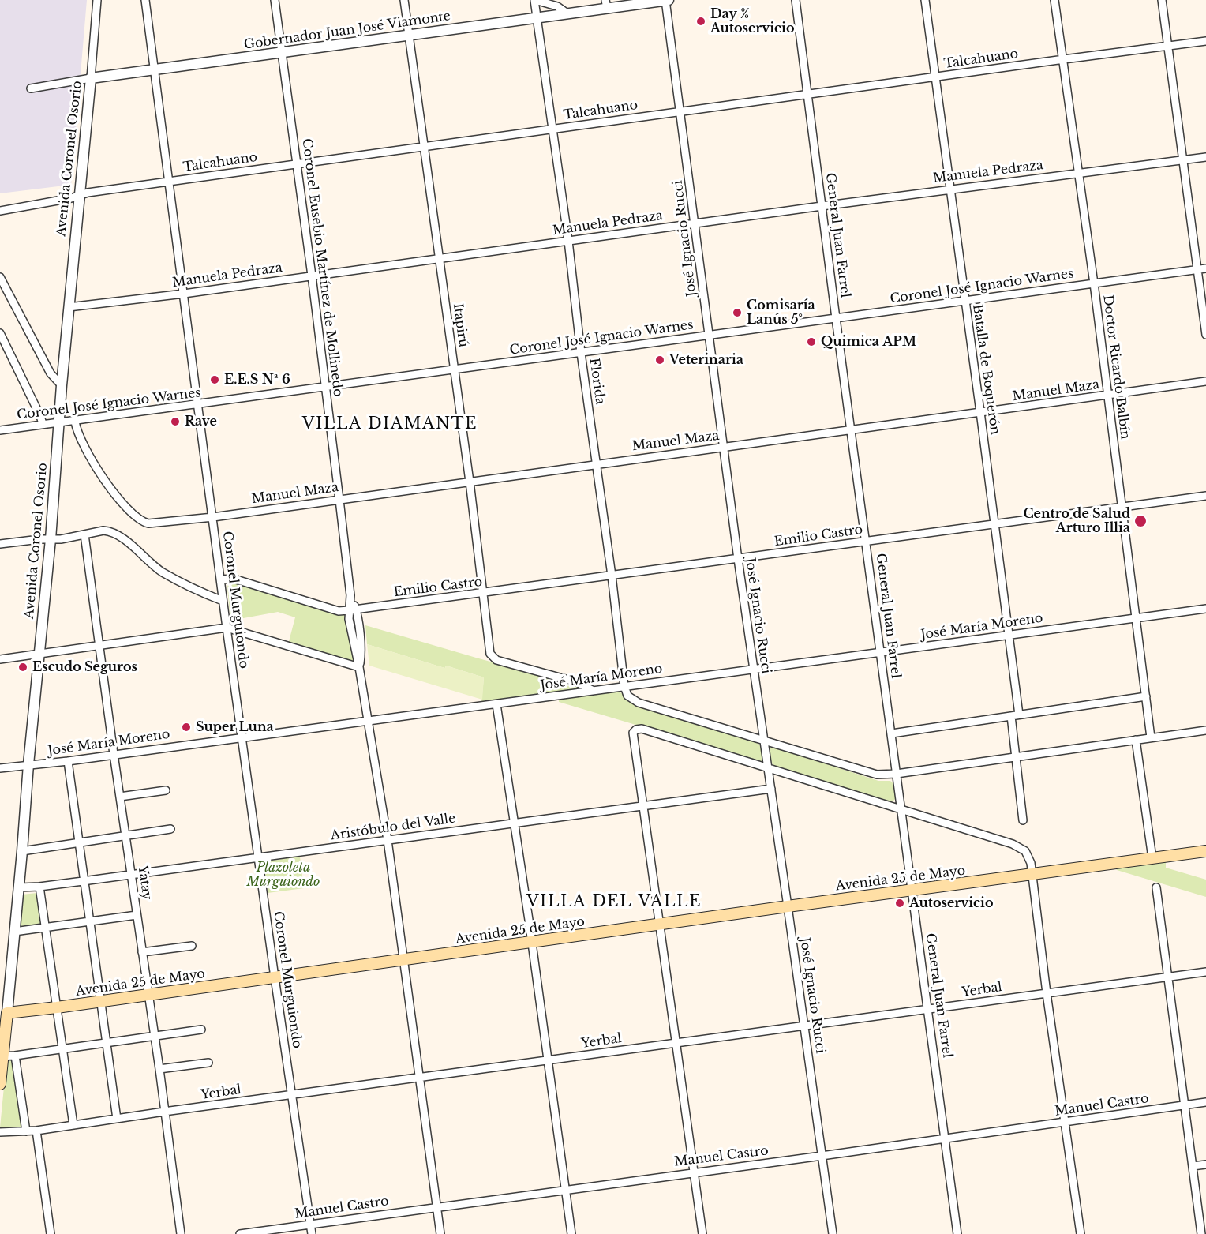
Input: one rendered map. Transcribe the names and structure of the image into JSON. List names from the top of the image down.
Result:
{
  "streets": {
    "main road": ["Avenida Coronel Osorio", "Avenida 25 de Mayo"],
    "street": [
      "Gobernador Juan José Viamonte",
      "Talcahuano",
      "Manuela Pedraza",
      "General Juan Farrel",
      "José Ignacio Rucci",
      "Coronel Eusebio Martínez de Mollinedo",
      "Coronel José Ignacio Warnes",
      "Itapirú",
      "Doctor Ricardo Balbín",
      "Batalla de Boquerón",
      "Florida",
      "Manuel Maza",
      "Emilio Castro",
      "Coronel Murguiondo",
      "José María Moreno",
      "Aristóbulo del Valle",
      "Yatay",
      "Yerbal",
      "Manuel Castro"
    ]
  },
  "crossings": [
    ["Gobernador Juan José Viamonte", "Avenida Coronel Osorio"],
    ["Gobernador Juan José Viamonte", "José Ignacio Rucci"],
    ["Gobernador Juan José Viamonte", "Coronel Eusebio Martínez de Mollinedo"],
    ["Gobernador Juan José Viamonte", "Itapirú"],
    ["Gobernador Juan José Viamonte", "Florida"],
    ["Gobernador Juan José Viamonte", "Coronel Murguiondo"],
    ["Talcahuano", "Avenida Coronel Osorio"],
    ["Talcahuano", "General Juan Farrel"],
    ["Talcahuano", "José Ignacio Rucci"],
    ["Talcahuano", "Coronel Eusebio Martínez de Mollinedo"],
    ["Talcahuano", "Itapirú"],
    ["Talcahuano", "Doctor Ricardo Balbín"],
    ["Talcahuano", "Batalla de Boquerón"],
    ["Talcahuano", "Florida"],
    ["Talcahuano", "Coronel Murguiondo"],
    ["Avenida Coronel Osorio", "Manuela Pedraza"],
    ["Avenida Coronel Osorio", "Coronel José Ignacio Warnes"],
    ["Avenida Coronel Osorio", "José María Moreno"],
    ["Avenida Coronel Osorio", "Aristóbulo del Valle"],
    ["Avenida Coronel Osorio", "Avenida 25 de Mayo"],
    ["Manuela Pedraza", "General Juan Farrel"],
    ["Manuela Pedraza", "José Ignacio Rucci"],
    ["Manuela Pedraza", "Coronel Eusebio Martínez de Mollinedo"],
    ["Manuela Pedraza", "Itapirú"],
    ["Manuela Pedraza", "Doctor Ricardo Balbín"],
    ["Manuela Pedraza", "Batalla de Boquerón"],
    ["Manuela Pedraza", "Florida"],
    ["Manuela Pedraza", "Coronel Murguiondo"],
    ["General Juan Farrel", "Coronel José Ignacio Warnes"],
    ["General Juan Farrel", "Manuel Maza"],
    ["General Juan Farrel", "Emilio Castro"],
    ["General Juan Farrel", "José María Moreno"],
    ["General Juan Farrel", "Avenida 25 de Mayo"],
    ["General Juan Farrel", "Yerbal"],
    ["General Juan Farrel", "Manuel Castro"],
    ["José Ignacio Rucci", "Coronel José Ignacio Warnes"],
    ["José Ignacio Rucci", "Manuel Maza"],
    ["José Ignacio Rucci", "Emilio Castro"],
    ["José Ignacio Rucci", "José María Moreno"],
    ["José Ignacio Rucci", "Aristóbulo del Valle"],
    ["José Ignacio Rucci", "Avenida 25 de Mayo"],
    ["José Ignacio Rucci", "Yerbal"],
    ["José Ignacio Rucci", "Manuel Castro"],
    ["Coronel Eusebio Martínez de Mollinedo", "Coronel José Ignacio Warnes"],
    ["Coronel Eusebio Martínez de Mollinedo", "Manuel Maza"],
    ["Coronel Eusebio Martínez de Mollinedo", "Emilio Castro"],
    ["Coronel Eusebio Martínez de Mollinedo", "José María Moreno"],
    ["Coronel Eusebio Martínez de Mollinedo", "Aristóbulo del Valle"],
    ["Coronel Eusebio Martínez de Mollinedo", "Avenida 25 de Mayo"],
    ["Coronel Eusebio Martínez de Mollinedo", "Yerbal"],
    ["Coronel Eusebio Martínez de Mollinedo", "Manuel Castro"],
    ["Coronel José Ignacio Warnes", "Itapirú"],
    ["Coronel José Ignacio Warnes", "Doctor Ricardo Balbín"],
    ["Coronel José Ignacio Warnes", "Batalla de Boquerón"],
    ["Coronel José Ignacio Warnes", "Florida"],
    ["Coronel José Ignacio Warnes", "Manuel Maza"],
    ["Coronel José Ignacio Warnes", "Coronel Murguiondo"],
    ["Itapirú", "Manuel Maza"],
    ["Itapirú", "Emilio Castro"],
    ["Itapirú", "José María Moreno"],
    ["Doctor Ricardo Balbín", "Manuel Maza"],
    ["Doctor Ricardo Balbín", "Emilio Castro"],
    ["Doctor Ricardo Balbín", "José María Moreno"],
    ["Batalla de Boquerón", "Manuel Maza"],
    ["Batalla de Boquerón", "Emilio Castro"],
    ["Batalla de Boquerón", "José María Moreno"],
    ["Florida", "Manuel Maza"],
    ["Florida", "Emilio Castro"],
    ["Florida", "José María Moreno"],
    ["Manuel Maza", "Coronel Murguiondo"],
    ["Emilio Castro", "Coronel Murguiondo"],
    ["Coronel Murguiondo", "José María Moreno"],
    ["Coronel Murguiondo", "Aristóbulo del Valle"],
    ["Coronel Murguiondo", "Avenida 25 de Mayo"],
    ["Coronel Murguiondo", "Yerbal"],
    ["Coronel Murguiondo", "Manuel Castro"],
    ["José María Moreno", "Yatay"],
    ["Aristóbulo del Valle", "Yatay"],
    ["Avenida 25 de Mayo", "Yatay"],
    ["Yatay", "Yerbal"]
  ],
  "districts": ["VILLA DIAMANTE", "VILLA DEL VALLE"],
  "parks": ["Plazoleta Murguiondo"],
  "places": [
    "Day % Autoservicio",
    "Comisaría Lanús 5°",
    "Quimica APM",
    "Veterinaria",
    "E.E.S Nª 6",
    "Rave",
    "Centro de Salud Arturo Illia",
    "Escudo Seguros",
    "Super Luna",
    "Autoservicio"
  ]
}
